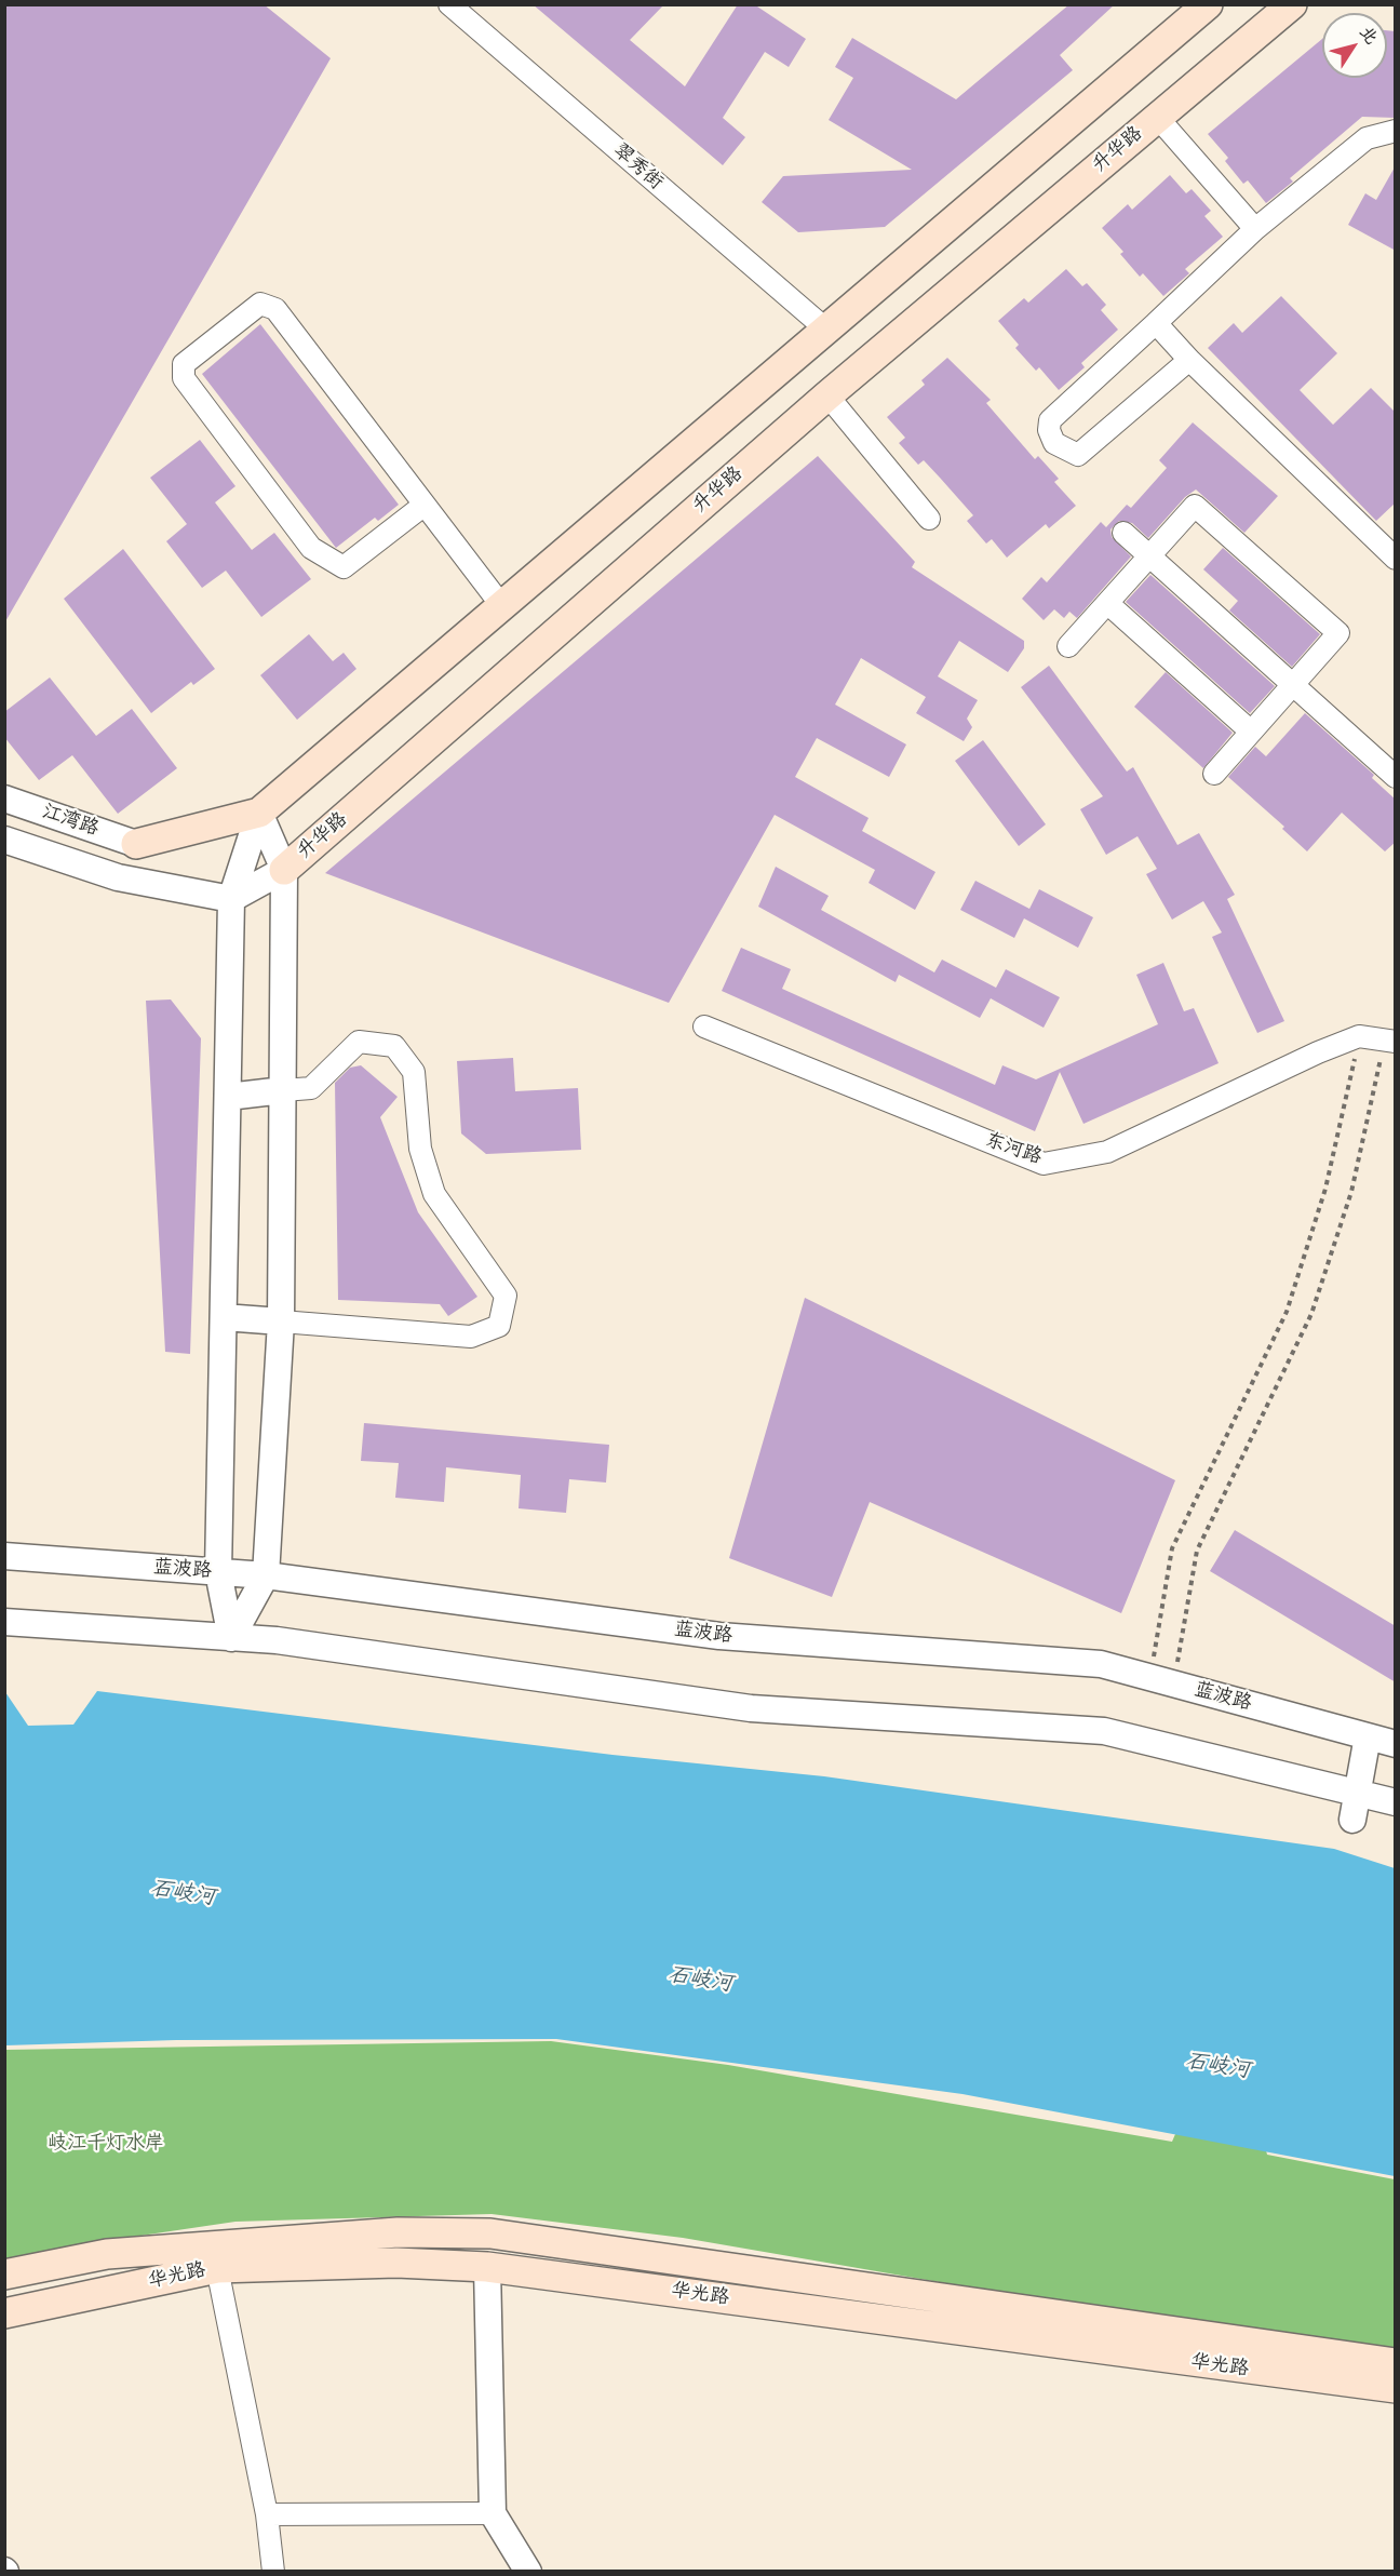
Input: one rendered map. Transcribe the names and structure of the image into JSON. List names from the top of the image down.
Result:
{
  "streets": {
    "main road": ["升华路", "华光路"],
    "street": [
      "翠秀街",
      "江湾路",
      "东河路",
      "蓝波路"
    ]
  },
  "crossings": [
    ["升华路", "江湾路"]
  ],
  "water": ["石岐河"],
  "parks": ["岐江千灯水岸"],
  "north": "top right"
}
